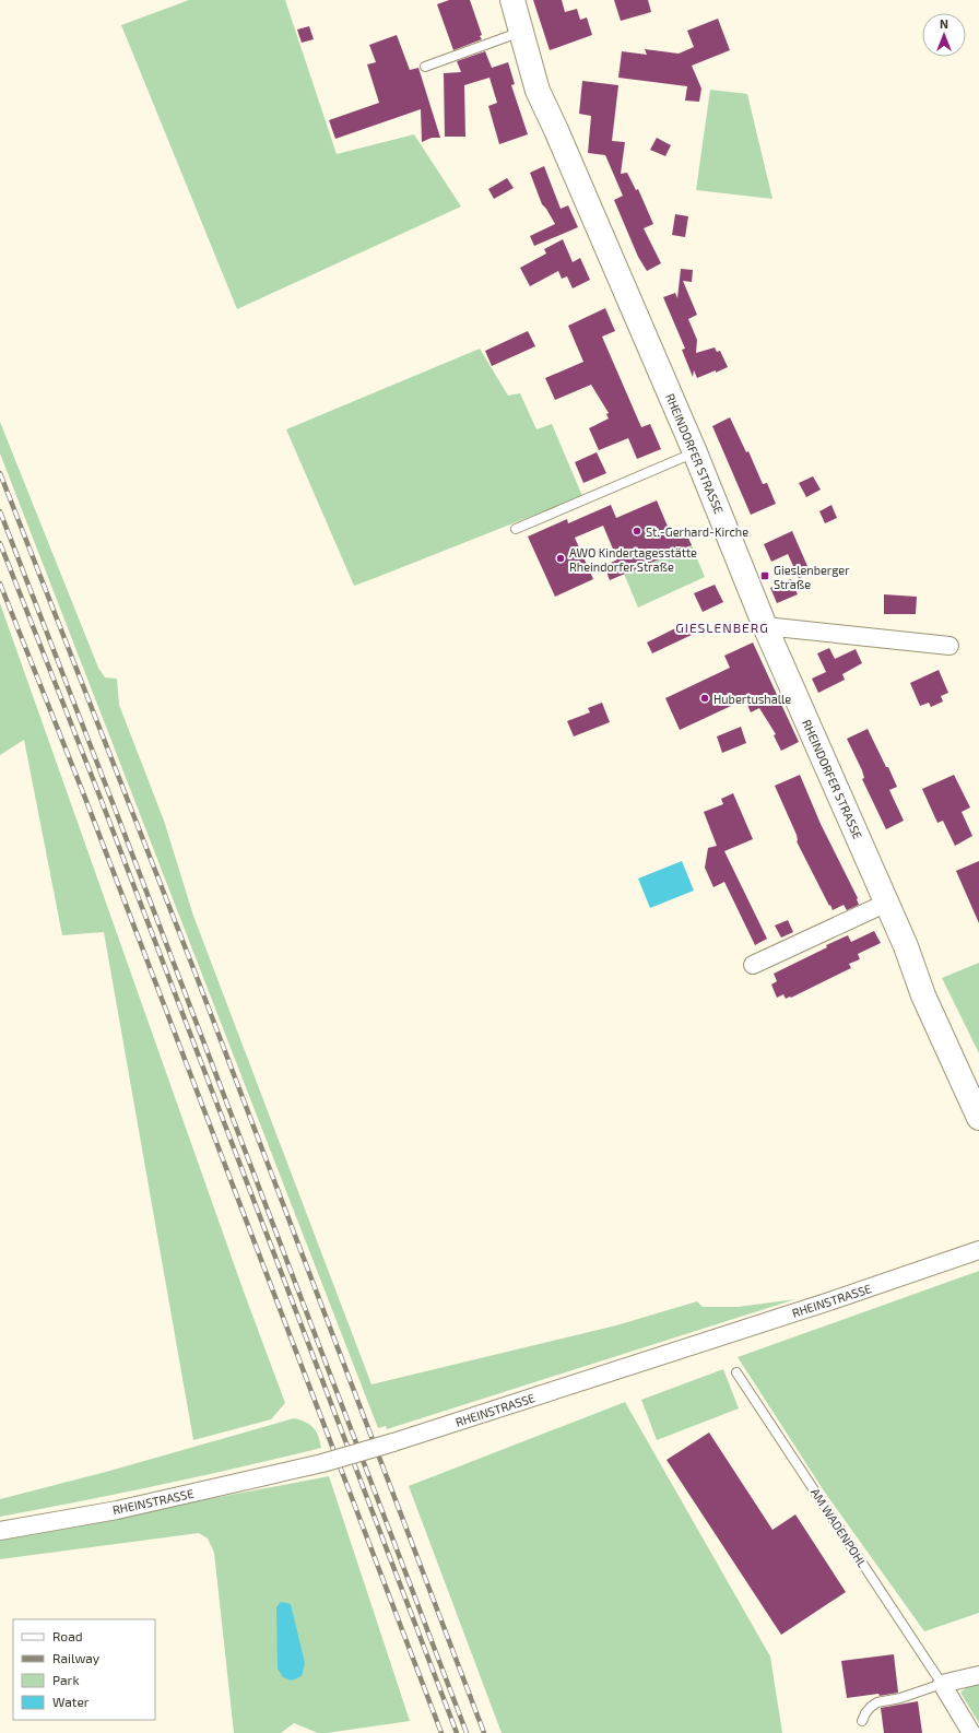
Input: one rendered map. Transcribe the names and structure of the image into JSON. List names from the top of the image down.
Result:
{
  "streets": {
    "main road": ["RHEINDORFER STRASSE"],
    "street": ["RHEINSTRASSE", "AM WADENPOHL"]
  },
  "districts": ["GIESLENBERG"],
  "places": {
    "other": ["St.-Gerhard-Kirche", "AWO Kindertagesstätte Rheindorfer Straße", "Hubertushalle"],
    "transit": ["Gieslenberger Straße"]
  },
  "legend": [
    "Road",
    "Railway",
    "Park",
    "Water"
  ],
  "north": "top"
}
